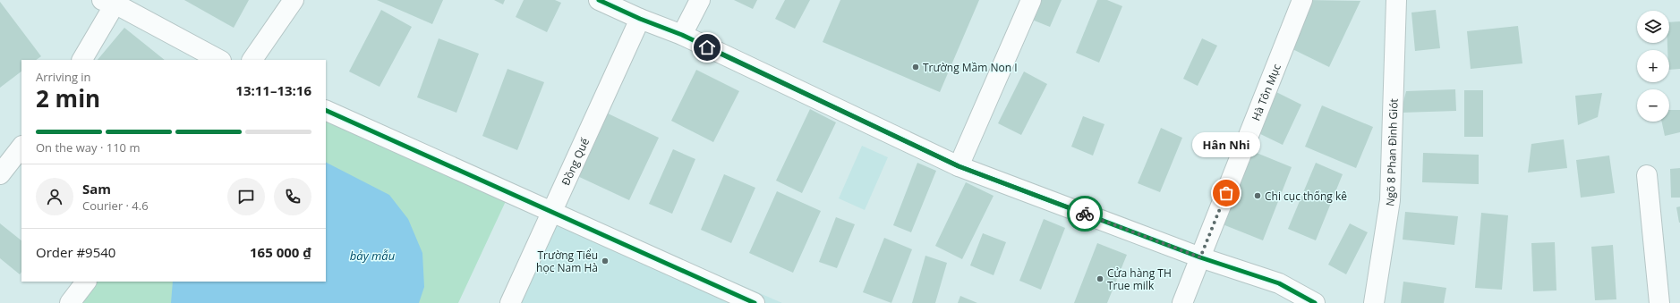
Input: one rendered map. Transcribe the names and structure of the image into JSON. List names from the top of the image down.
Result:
{
  "streets": {
    "street": ["Hà Tôn Mục", "Ngõ 8 Phan Đình Giót", "Đồng Quế"]
  },
  "water": ["bảy mẫu"],
  "places": [
    "Trường Mầm Non I",
    "Hân Nhi",
    "Chi cục thống kê",
    "Trường Tiểu học Nam Hà",
    "Cửa hàng TH True milk"
  ],
  "page": {
    "map_buttons": ["+", "−"],
    "heading": ["2 min", "Arriving in", "13:11–13:16"],
    "panel": [
      "Sam",
      "Courier · 4.6",
      "Order #9540",
      "165 000 ₫"
    ],
    "bar": "On the way · 110 m",
    "bubble": "Hân Nhi"
  }
}
